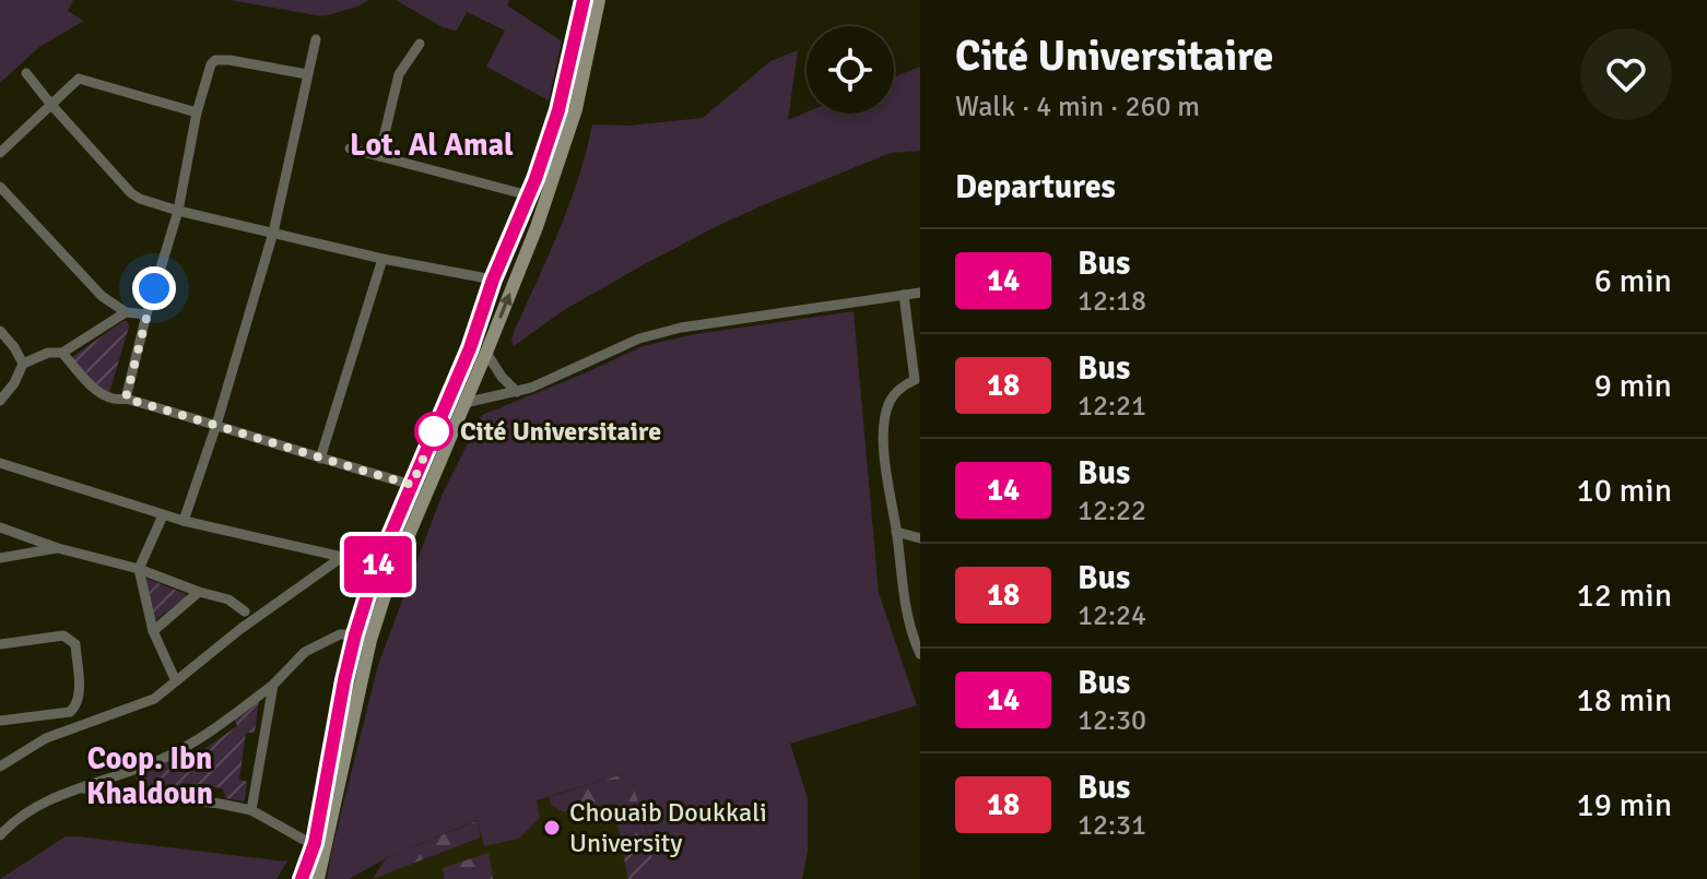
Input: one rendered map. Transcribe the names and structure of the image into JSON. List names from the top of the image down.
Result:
{
  "districts": ["Lot. Al Amal", "Coop. Ibn Khaldoun"],
  "places": ["Cité Universitaire", "Chouaib Doukkali University"],
  "lines": ["bus line 14"],
  "page": {
    "on_map": "14",
    "heading": [
      ["Cité Universitaire", "Walk · 4 min · 260 m"],
      "Departures"
    ],
    "list": [
      {
        "mark": "14",
        "name": "Bus",
        "note": "12:18",
        "value": "6 min"
      },
      {
        "mark": "18",
        "name": "Bus",
        "note": "12:21",
        "value": "9 min"
      },
      {
        "mark": "14",
        "name": "Bus",
        "note": "12:22",
        "value": "10 min"
      },
      {
        "mark": "18",
        "name": "Bus",
        "note": "12:24",
        "value": "12 min"
      },
      {
        "mark": "14",
        "name": "Bus",
        "note": "12:30",
        "value": "18 min"
      },
      {
        "mark": "18",
        "name": "Bus",
        "note": "12:31",
        "value": "19 min"
      }
    ]
  }
}
